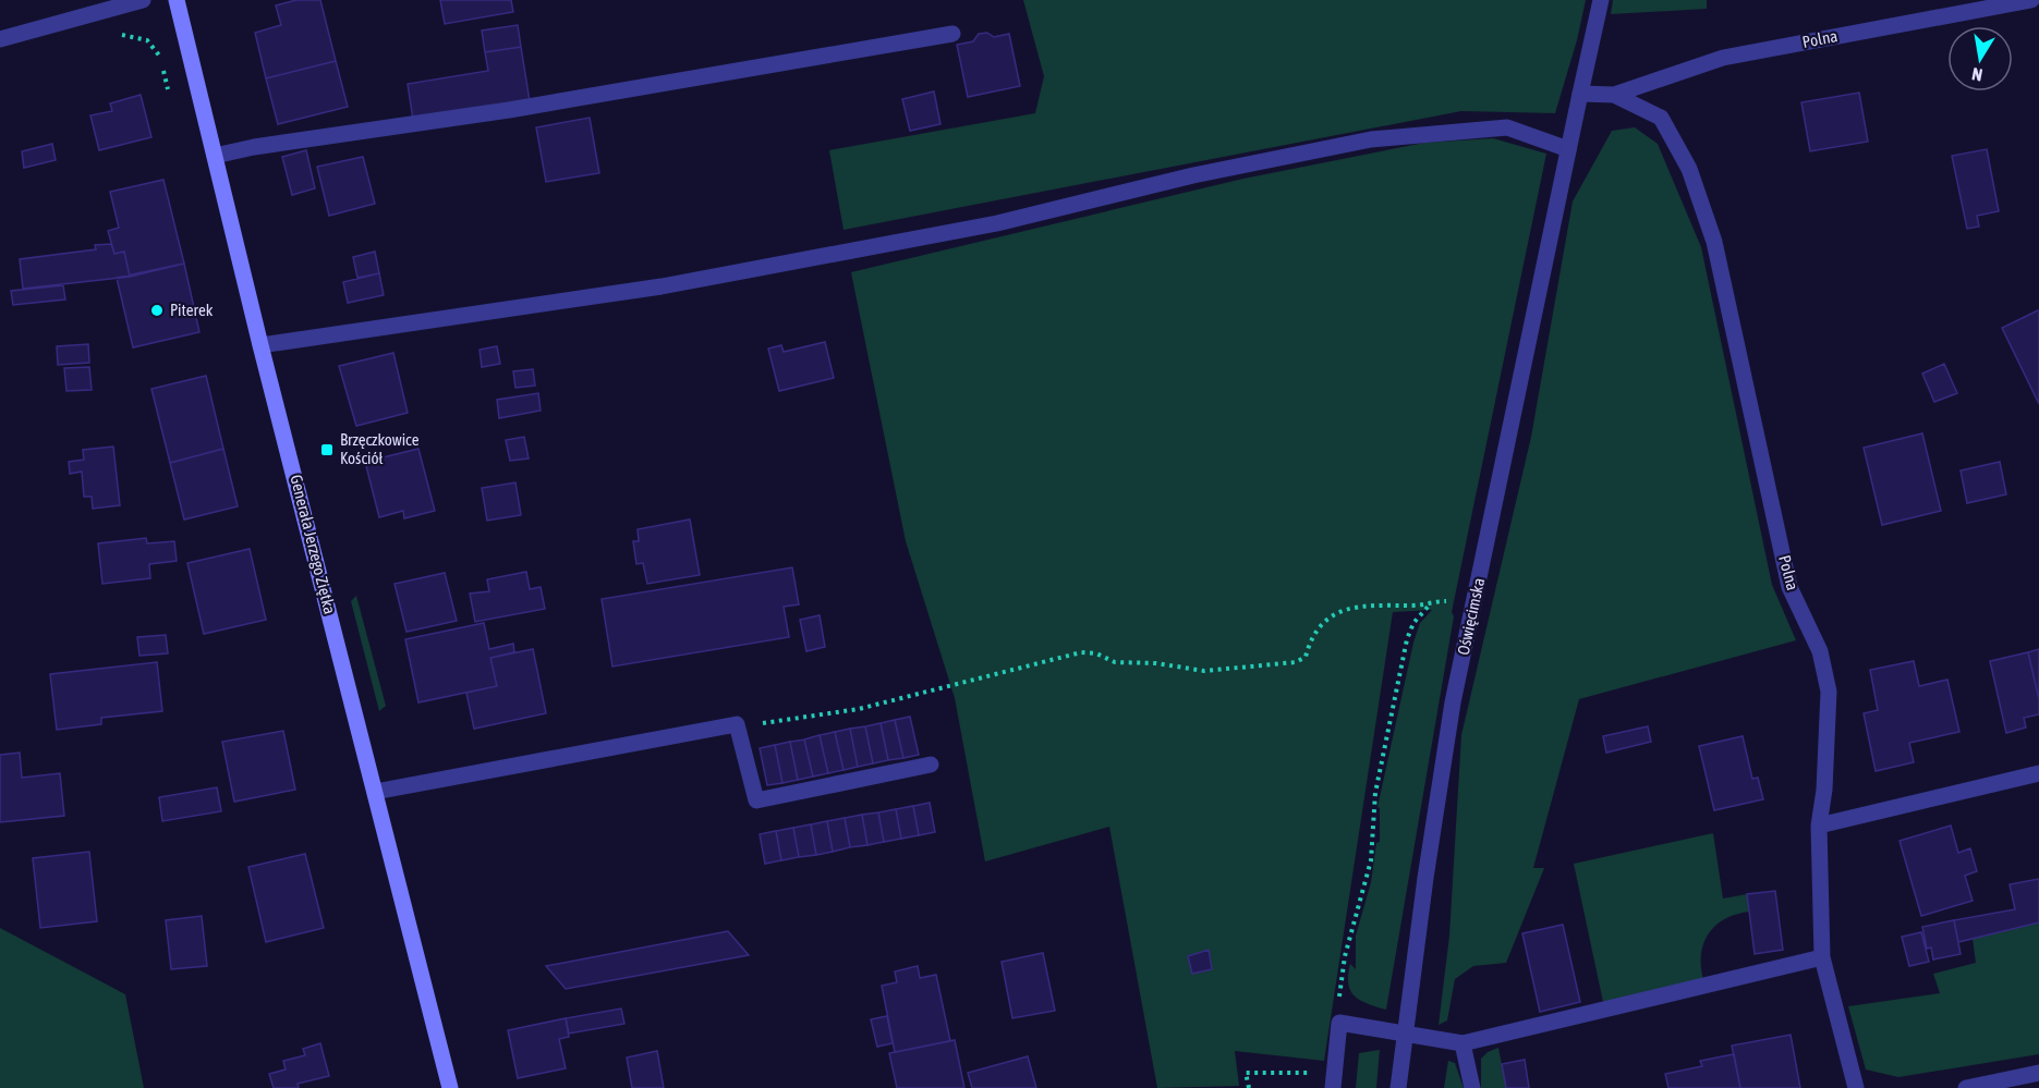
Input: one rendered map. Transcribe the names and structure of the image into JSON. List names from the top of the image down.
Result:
{
  "streets": {
    "main road": ["Generała Jerzego Ziętka"],
    "street": ["Polna", "Oświęcimska"]
  },
  "crossings": [
    ["Polna", "Oświęcimska"]
  ],
  "places": {
    "other": ["Piterek"],
    "transit": ["Brzęczkowice Kościół"]
  },
  "north": "bottom"
}
